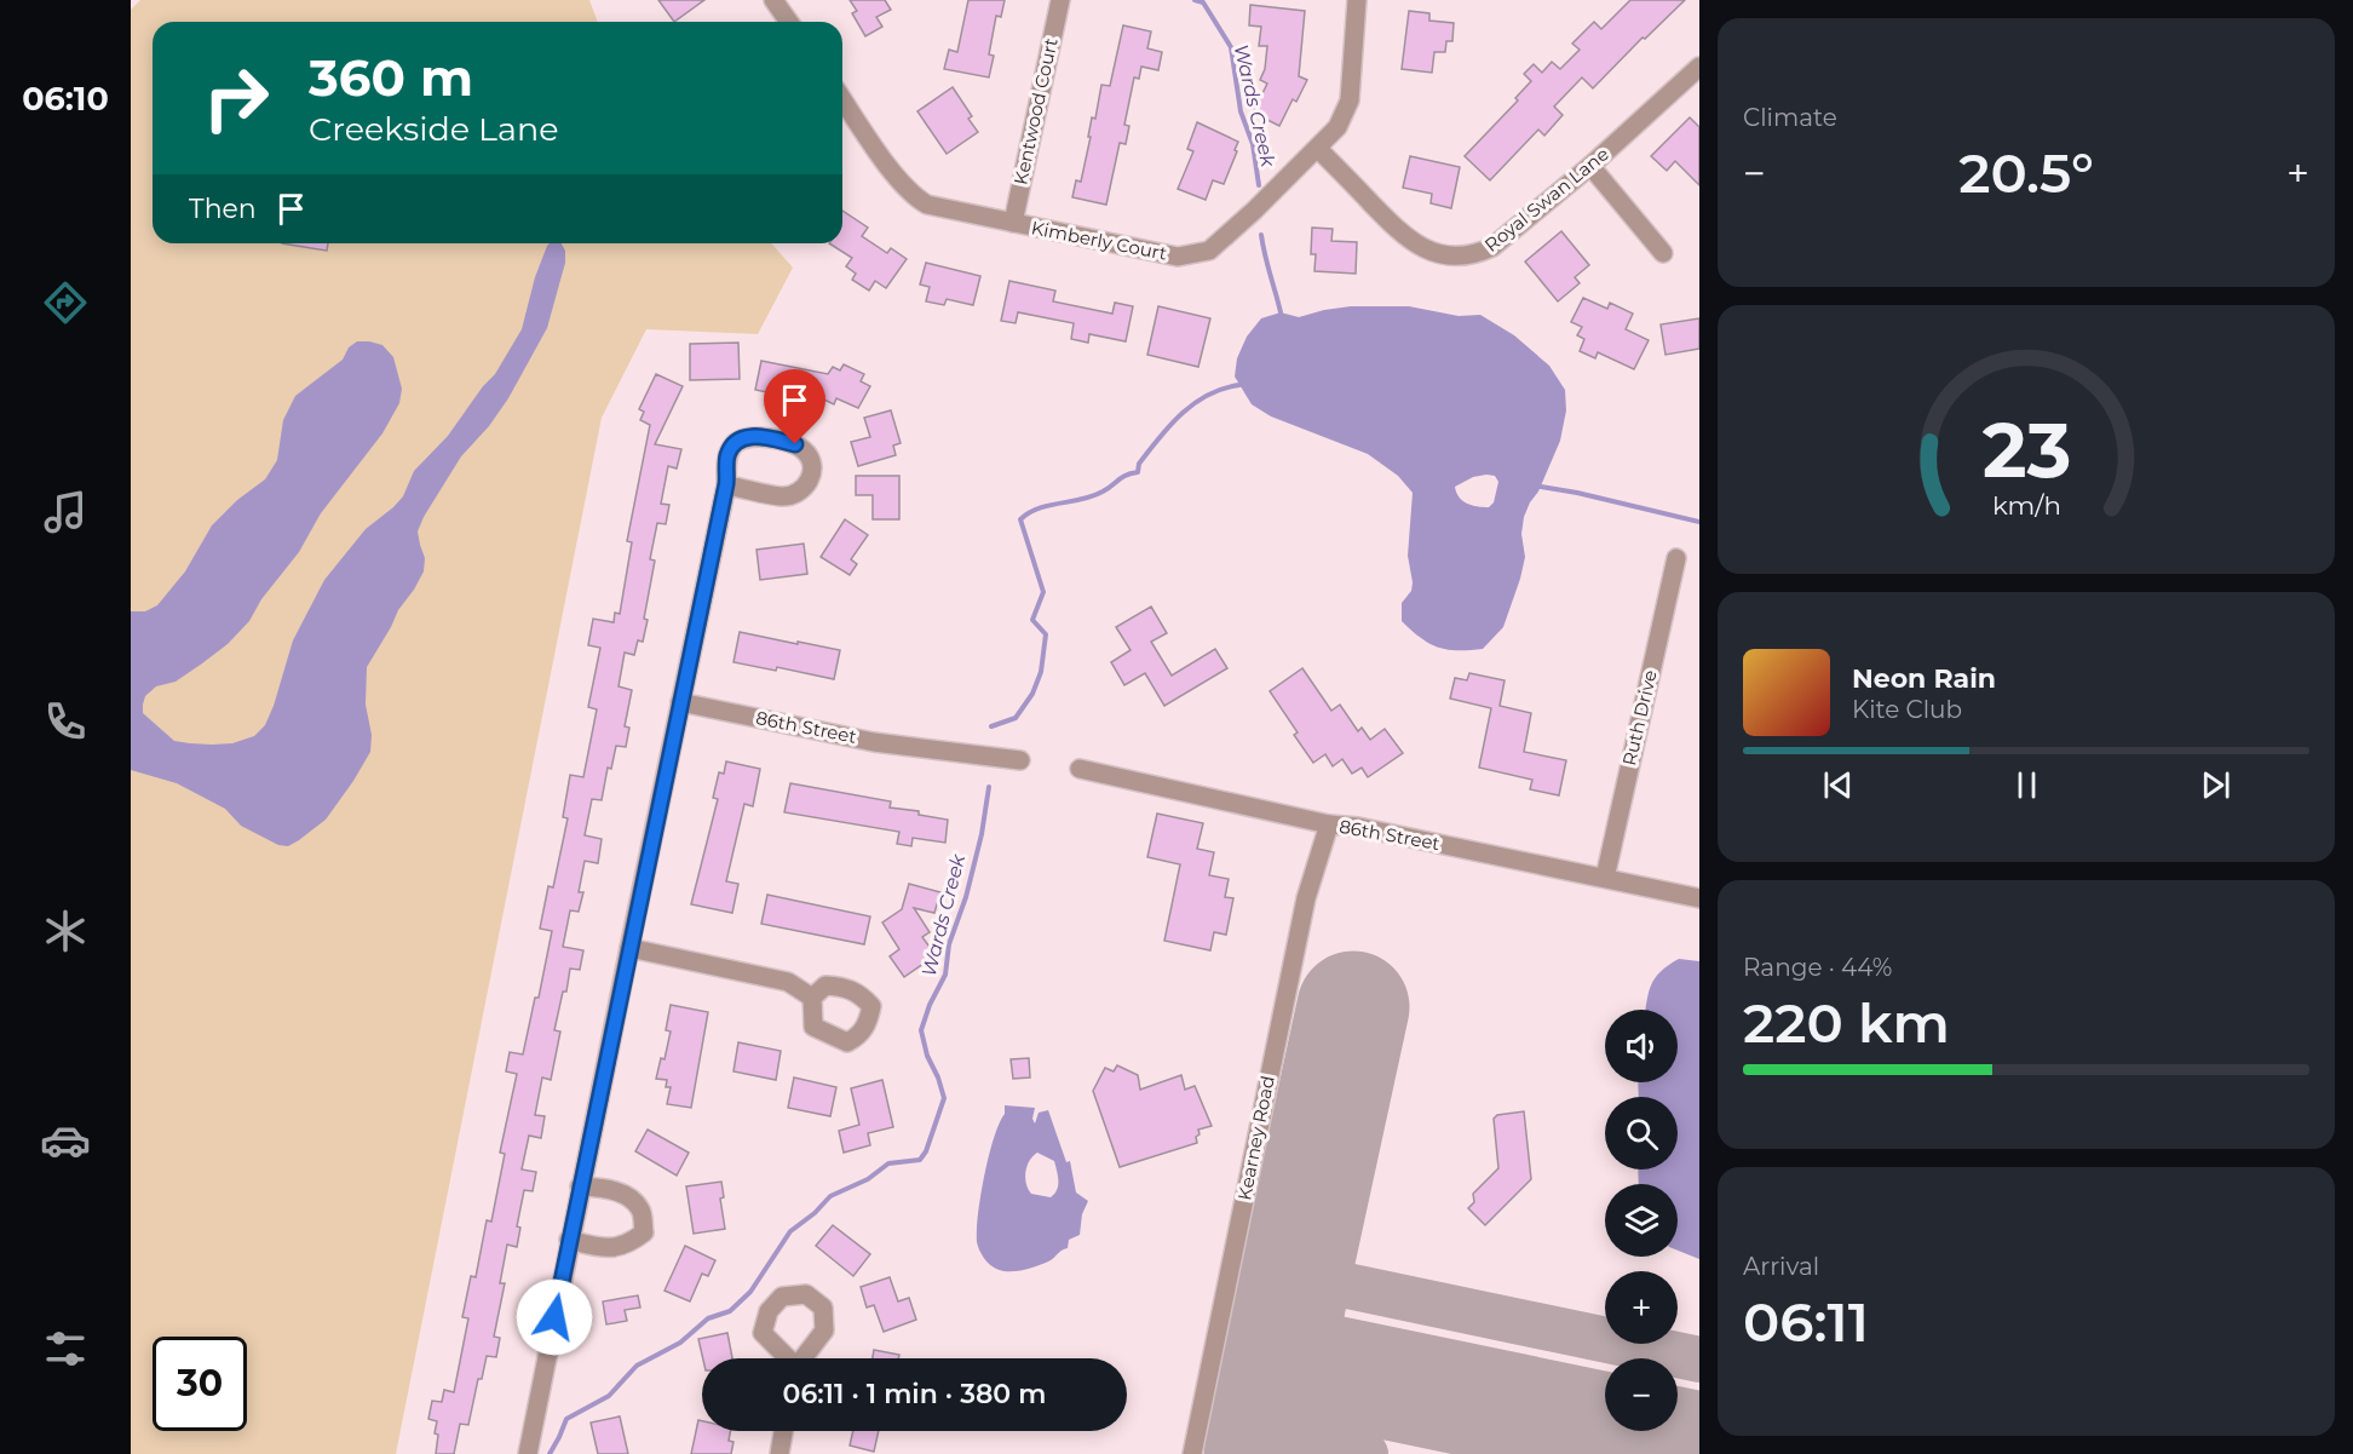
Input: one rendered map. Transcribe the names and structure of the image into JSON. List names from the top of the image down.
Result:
{
  "streets": {
    "street": [
      "Kentwood Court",
      "Royal Swan Lane",
      "Kimberly Court",
      "Ruth Drive",
      "86th Street",
      "Kearney Road"
    ]
  },
  "crossings": [
    ["Kentwood Court", "Kimberly Court"],
    ["Royal Swan Lane", "Kimberly Court"],
    ["Ruth Drive", "86th Street"],
    ["86th Street", "Kearney Road"]
  ],
  "water": ["Wards Creek"],
  "page": {
    "tabs": "06:10",
    "tile": [
      "Climate",
      ["Range · 44%", "220 km"],
      ["Arrival", "06:11"]
    ],
    "turn": ["360 m", "Creekside Lane"],
    "heat": ["−", "20.5°", "+"],
    "then": "Then",
    "song": ["Neon Rain", "Kite Club"],
    "map_buttons": ["+", "−"],
    "limit": "30",
    "trip": "06:11 · 1 min · 380 m",
    "gauge": ["23", "km/h"]
  }
}
